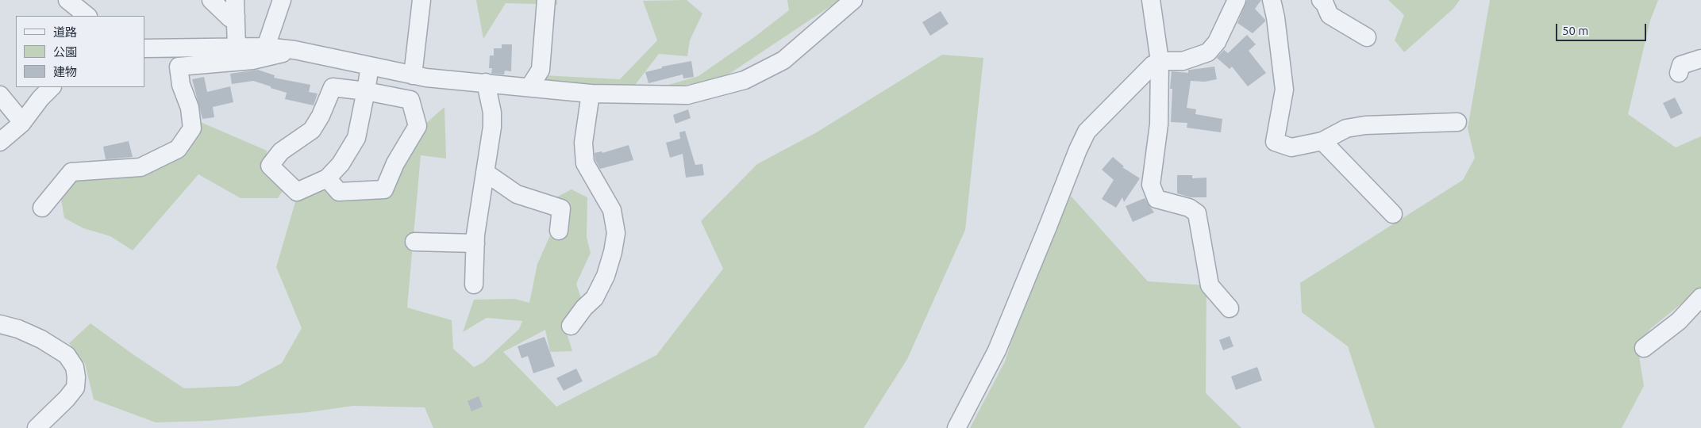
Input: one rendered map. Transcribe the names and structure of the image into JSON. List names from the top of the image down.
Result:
{
  "legend": ["道路", "公園", "建物"],
  "scale_bar": "50 m"
}
